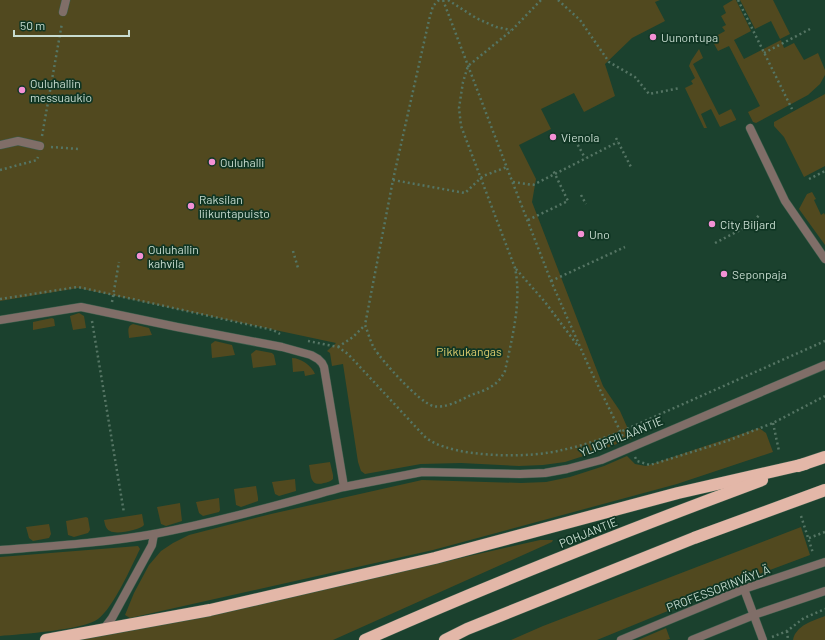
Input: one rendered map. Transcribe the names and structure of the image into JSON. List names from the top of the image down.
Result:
{
  "streets": {
    "highway": ["POHJANTIE"],
    "street": ["YLIOPPILAANTIE", "PROFESSORINVÄYLÄ"]
  },
  "parks": ["Pikkukangas"],
  "places": [
    "Uunontupa",
    "Ouluhallin messuaukio",
    "Vienola",
    "Ouluhalli",
    "Raksilan liikuntapuisto",
    "City Biljard",
    "Uno",
    "Ouluhallin kahvila",
    "Seponpaja"
  ],
  "scale_bar": "50 m"
}
